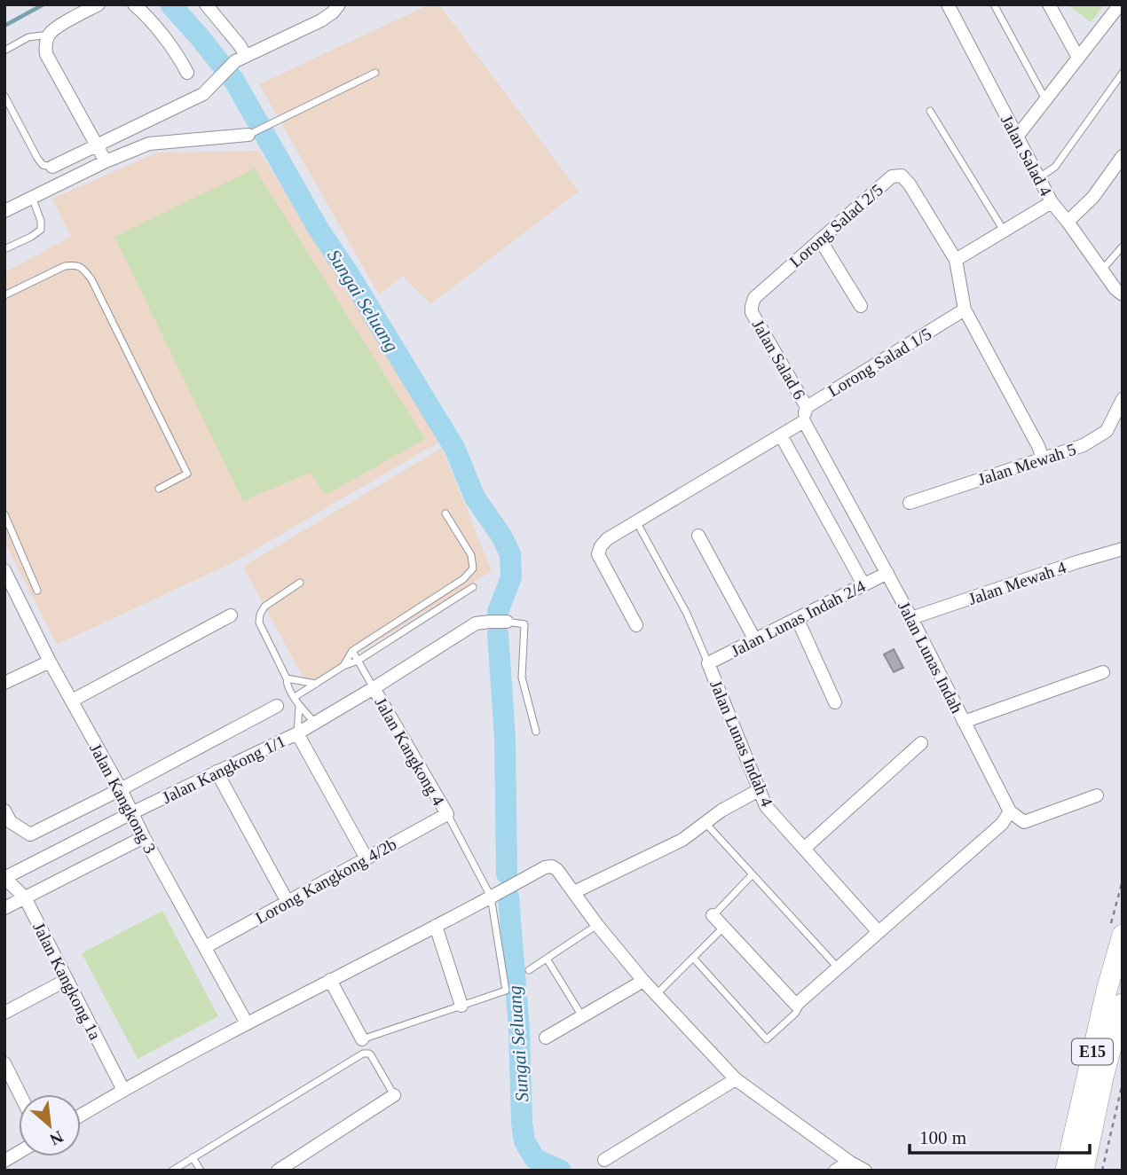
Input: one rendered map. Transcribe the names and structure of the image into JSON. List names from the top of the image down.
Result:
{
  "streets": {
    "highway": ["E15"],
    "street": [
      "Jalan Salad 4",
      "Lorong Salad 2/5",
      "Jalan Salad 6",
      "Lorong Salad 1/5",
      "Jalan Mewah 5",
      "Jalan Mewah 4",
      "Jalan Lunas Indah 2/4",
      "Jalan Lunas Indah",
      "Jalan Lunas Indah 4",
      "Jalan Kangkong 4",
      "Jalan Kangkong 1/1",
      "Jalan Kangkong 3",
      "Lorong Kangkong 4/2b",
      "Jalan Kangkong 1a"
    ]
  },
  "crossings": [
    ["Lorong Salad 2/5", "Jalan Salad 6"],
    ["Lorong Salad 2/5", "Lorong Salad 1/5"],
    ["Lorong Salad 2/5", "Jalan Mewah 5"],
    ["Jalan Salad 6", "Lorong Salad 1/5"],
    ["Jalan Mewah 4", "Jalan Lunas Indah"],
    ["Jalan Lunas Indah 2/4", "Jalan Lunas Indah"],
    ["Jalan Lunas Indah 2/4", "Jalan Lunas Indah 4"],
    ["Jalan Kangkong 4", "Jalan Kangkong 1/1"],
    ["Jalan Kangkong 4", "Lorong Kangkong 4/2b"],
    ["Jalan Kangkong 1/1", "Jalan Kangkong 3"],
    ["Jalan Kangkong 1/1", "Jalan Kangkong 1a"],
    ["Jalan Kangkong 3", "Lorong Kangkong 4/2b"]
  ],
  "water": ["Sungai Seluang"],
  "scale_bar": "100 m",
  "north": "bottom right"
}
